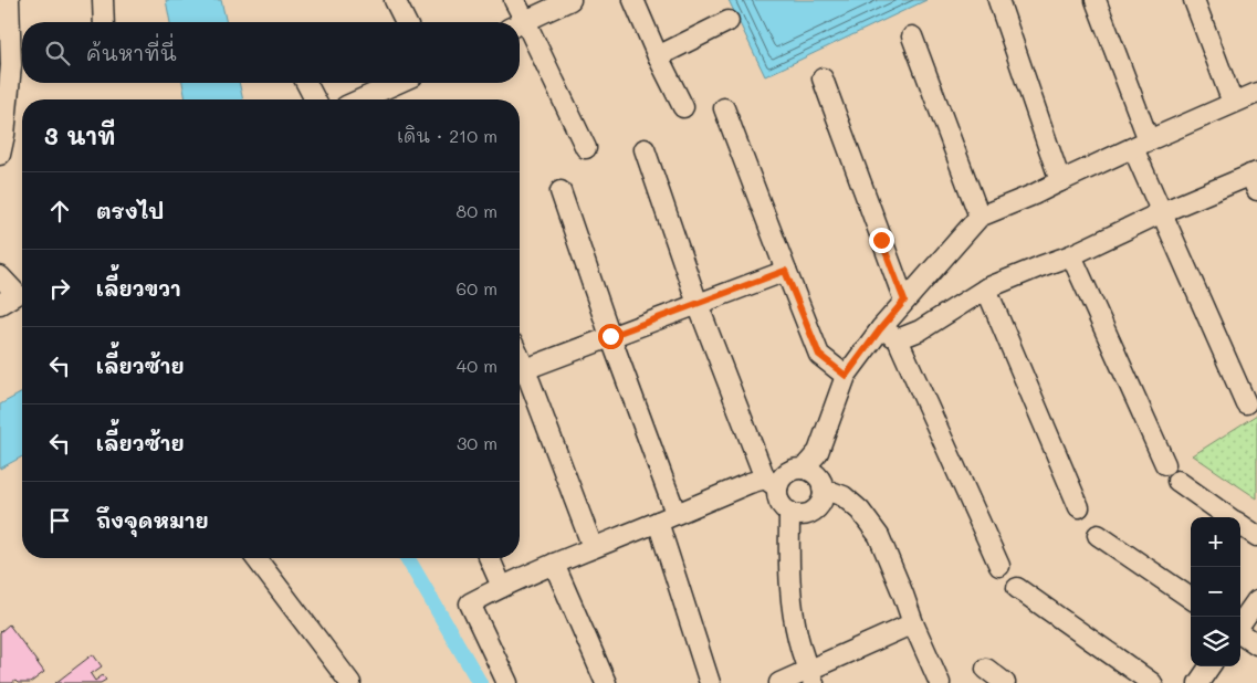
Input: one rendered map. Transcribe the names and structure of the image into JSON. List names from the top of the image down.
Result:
{
  "page": {
    "search": "ค้นหาที่นี่",
    "heading": ["3 นาที", "เดิน · 210 m"],
    "list": [
      ["ตรงไป", "80 m"],
      ["เลี้ยวขวา", "60 m"],
      ["เลี้ยวซ้าย", "40 m"],
      ["เลี้ยวซ้าย", "30 m"],
      "ถึงจุดหมาย"
    ],
    "map_buttons": ["+", "−"]
  }
}
